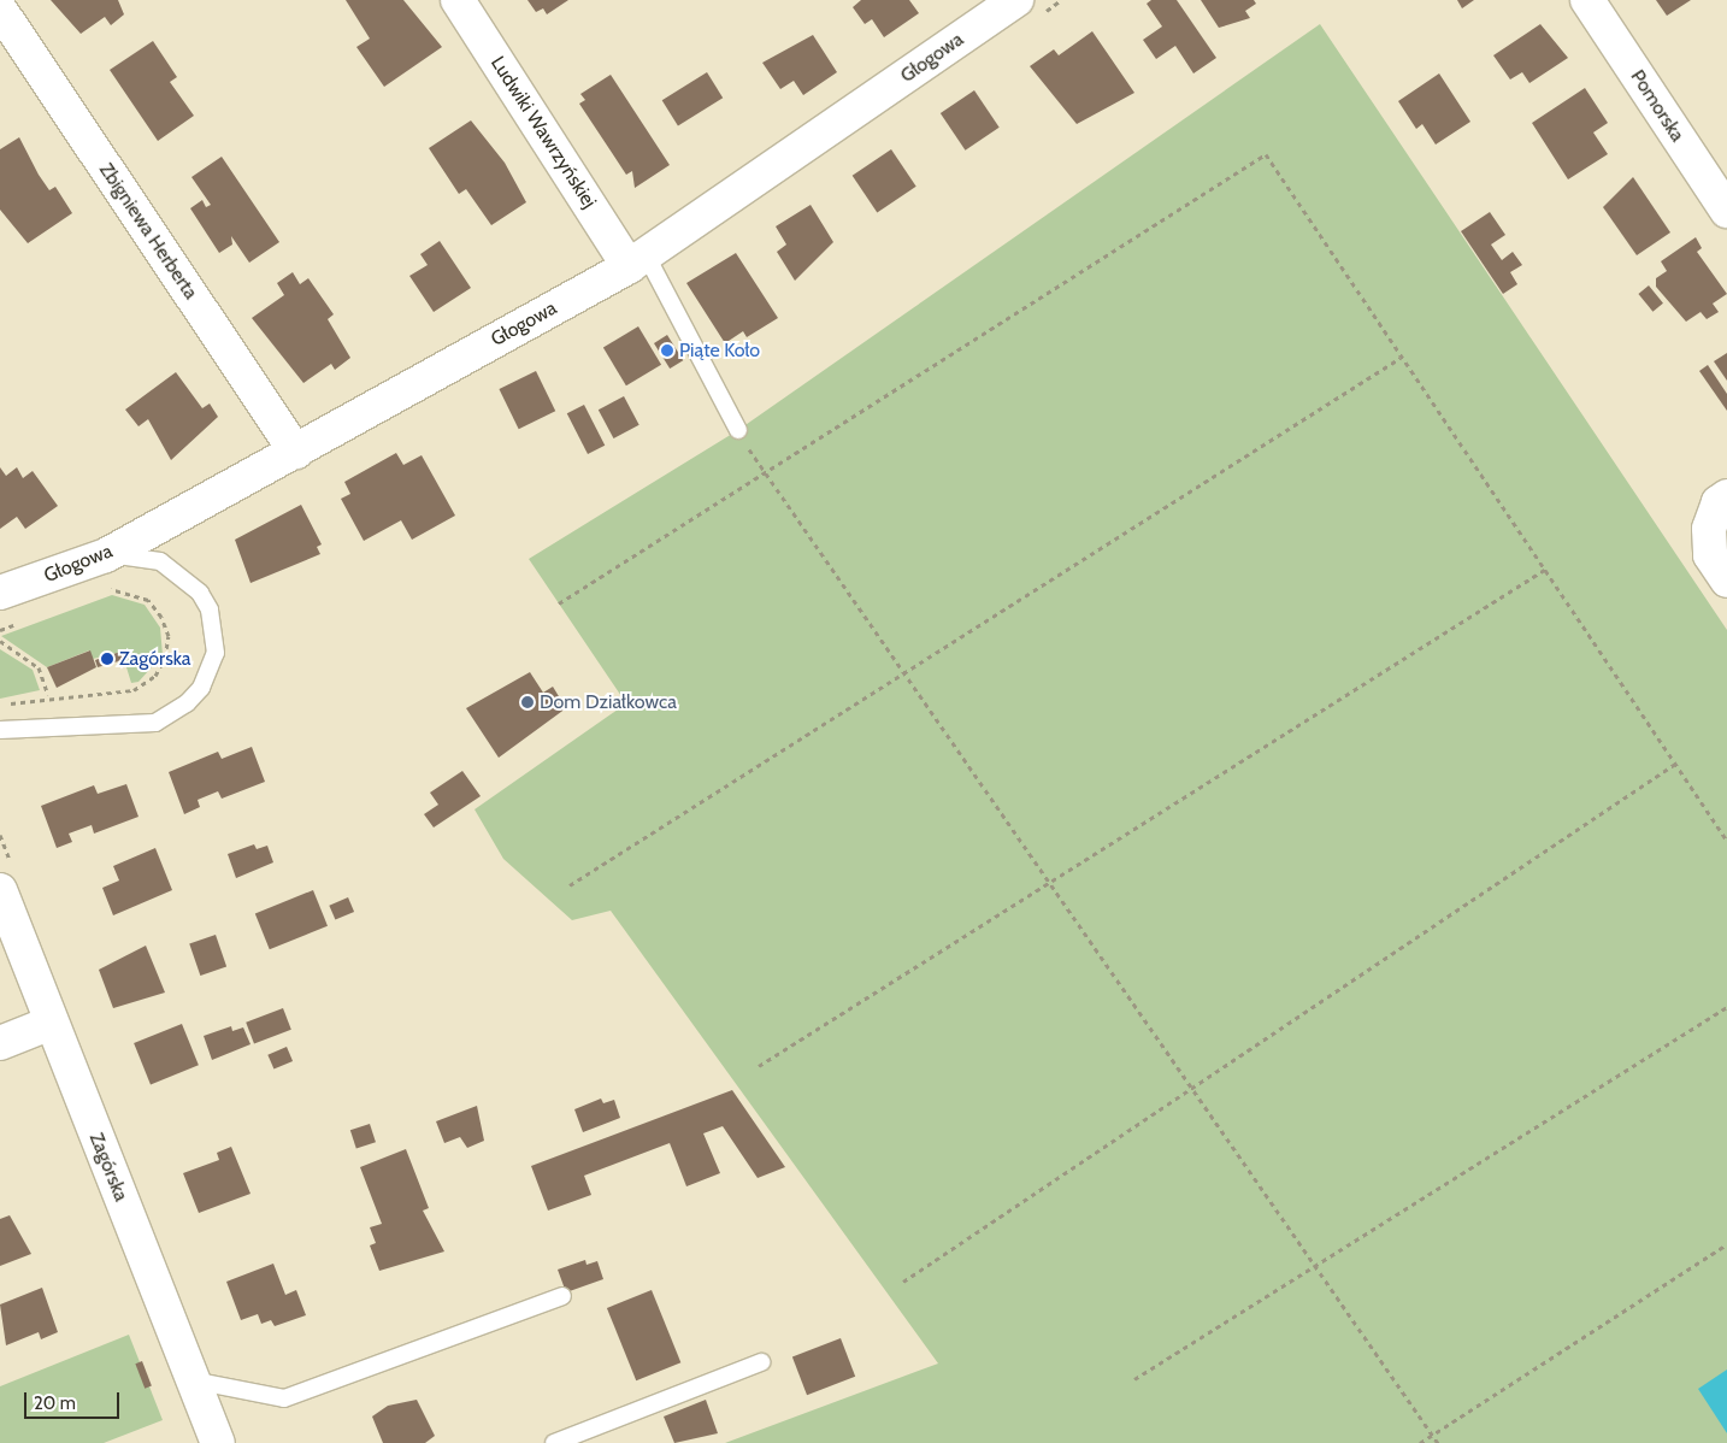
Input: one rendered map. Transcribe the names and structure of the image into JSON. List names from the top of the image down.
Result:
{
  "streets": {
    "street": [
      "Głogowa",
      "Pomorska",
      "Ludwiki Wawrzyńskiej",
      "Zbigniewa Herberta",
      "Zagórska"
    ]
  },
  "crossings": [
    ["Głogowa", "Ludwiki Wawrzyńskiej"],
    ["Głogowa", "Zbigniewa Herberta"]
  ],
  "places": ["Piąte Koło", "Zagórska", "Dom Działkowca"],
  "scale_bar": "20 m"
}
